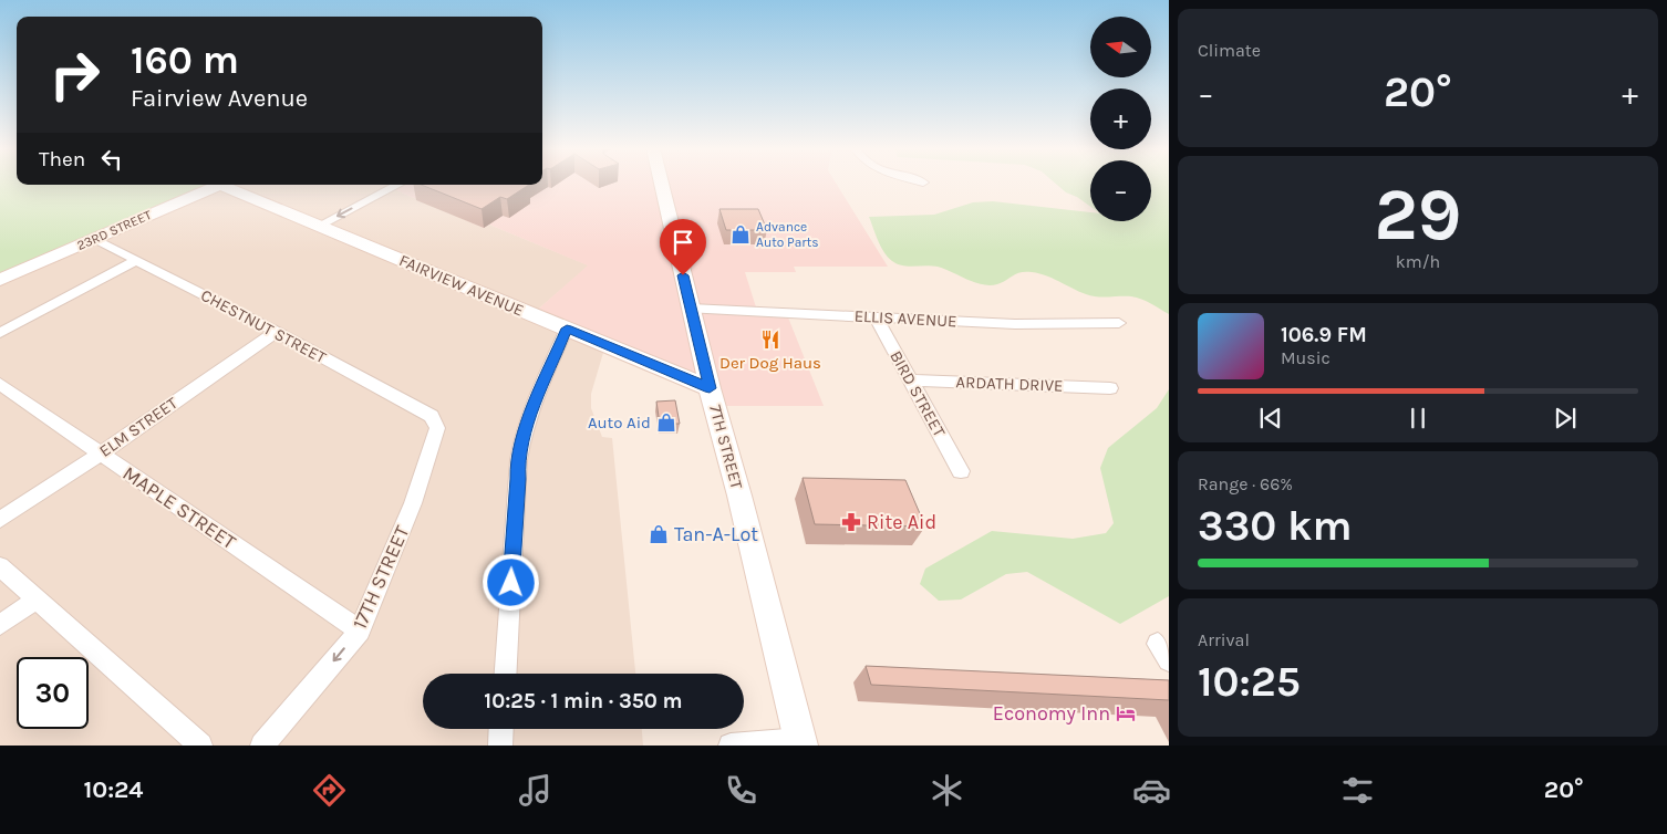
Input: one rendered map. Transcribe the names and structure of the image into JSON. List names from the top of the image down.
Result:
{
  "streets": {
    "street": [
      "23RD STREET",
      "FAIRVIEW AVENUE",
      "ELLIS AVENUE",
      "CHESTNUT STREET",
      "ARDATH DRIVE",
      "BIRD STREET",
      "ELM STREET",
      "7TH STREET",
      "MAPLE STREET",
      "17TH STREET"
    ]
  },
  "crossings": [
    ["23RD STREET", "CHESTNUT STREET"],
    ["FAIRVIEW AVENUE", "7TH STREET"],
    ["ELLIS AVENUE", "BIRD STREET"],
    ["ELLIS AVENUE", "7TH STREET"],
    ["CHESTNUT STREET", "ELM STREET"],
    ["CHESTNUT STREET", "17TH STREET"],
    ["ARDATH DRIVE", "BIRD STREET"],
    ["ELM STREET", "MAPLE STREET"],
    ["MAPLE STREET", "17TH STREET"]
  ],
  "one_way": ["17TH STREET"],
  "places": {
    "shop": ["Advance Auto Parts", "Auto Aid", "Tan-A-Lot"],
    "restaurant": ["Der Dog Haus"],
    "pharmacy": ["Rite Aid"],
    "hotel": ["Economy Inn"]
  },
  "north": "left",
  "page": {
    "tile": [
      "Climate",
      ["29", "km/h"],
      ["Range · 66%", "330 km"],
      ["Arrival", "10:25"]
    ],
    "map_buttons": ["+", "−"],
    "turn": ["160 m", "Fairview Avenue"],
    "heat": ["−", "20°", "+"],
    "then": "Then",
    "song": ["106.9 FM", "Music"],
    "limit": "30",
    "trip": "10:25 · 1 min · 350 m",
    "tabs": ["10:24", "20°"]
  }
}
